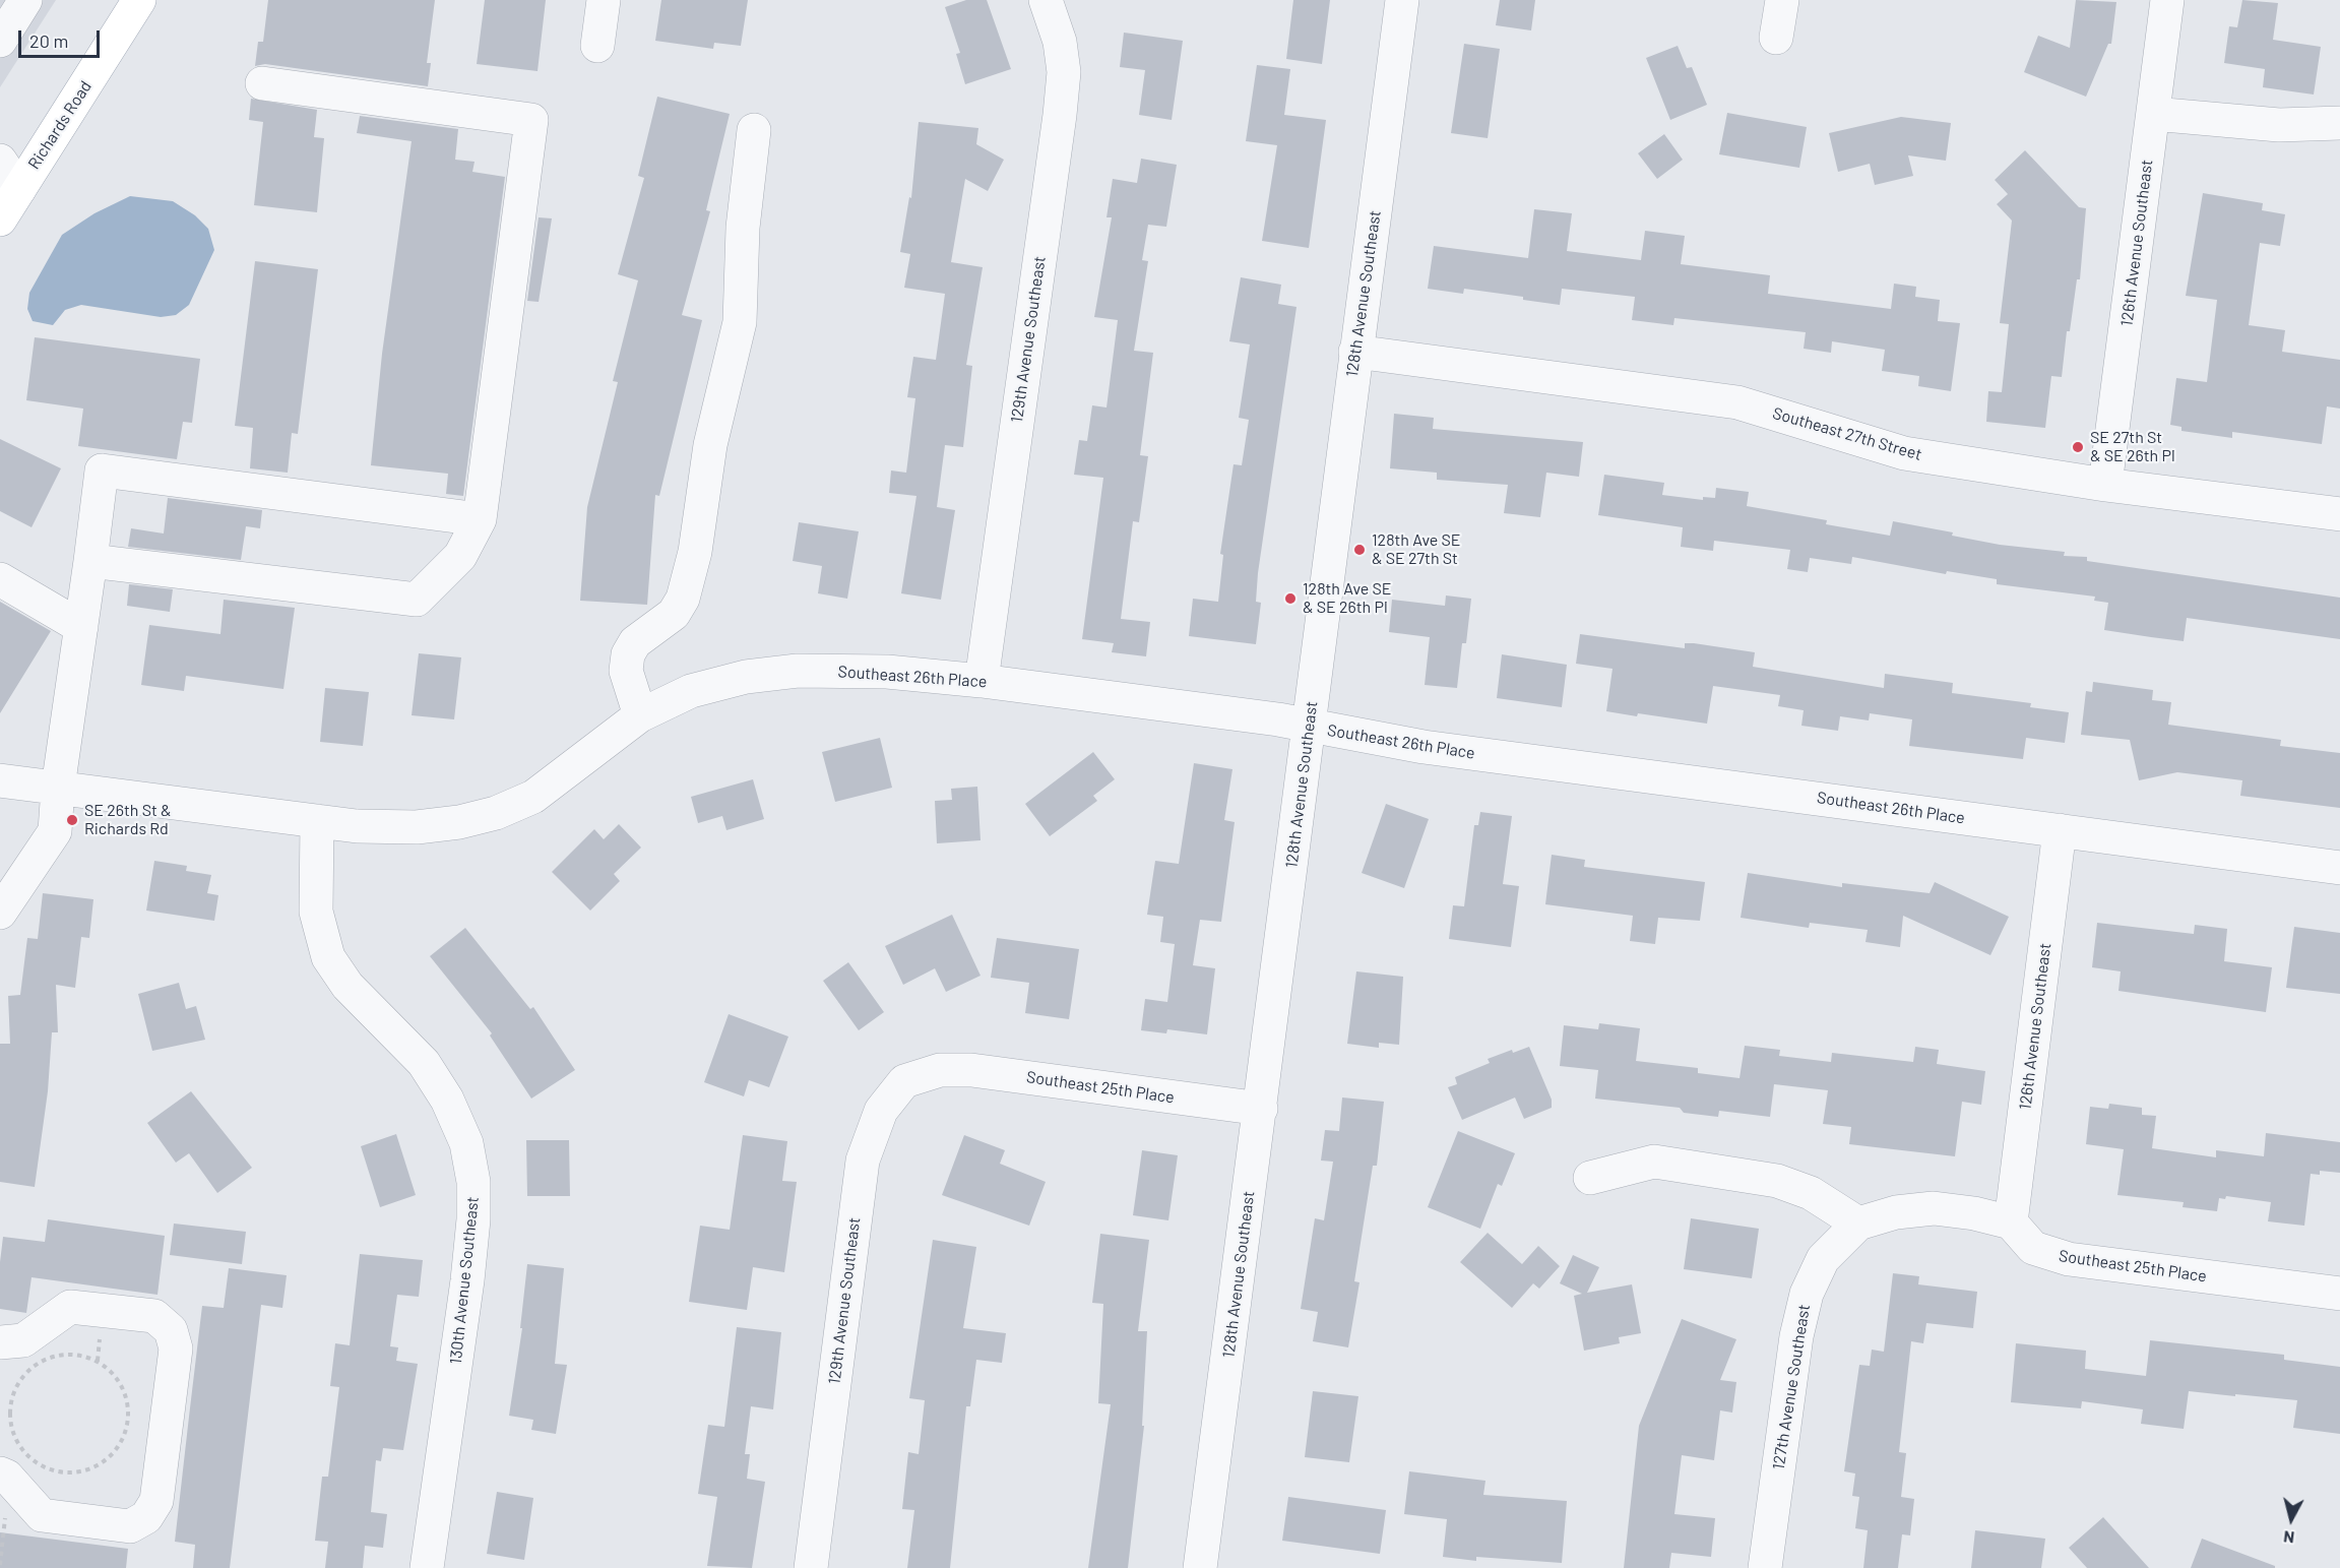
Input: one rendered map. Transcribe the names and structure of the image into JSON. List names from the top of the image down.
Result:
{
  "streets": {
    "main road": ["Richards Road"],
    "street": [
      "126th Avenue Southeast",
      "128th Avenue Southeast",
      "129th Avenue Southeast",
      "Southeast 27th Street",
      "Southeast 26th Place",
      "Southeast 25th Place",
      "130th Avenue Southeast",
      "127th Avenue Southeast"
    ]
  },
  "crossings": [
    ["126th Avenue Southeast", "Southeast 27th Street"],
    ["126th Avenue Southeast", "Southeast 26th Place"],
    ["126th Avenue Southeast", "Southeast 25th Place"],
    ["128th Avenue Southeast", "Southeast 27th Street"],
    ["128th Avenue Southeast", "Southeast 26th Place"],
    ["128th Avenue Southeast", "Southeast 25th Place"],
    ["129th Avenue Southeast", "Southeast 26th Place"],
    ["129th Avenue Southeast", "Southeast 25th Place"],
    ["Southeast 26th Place", "130th Avenue Southeast"]
  ],
  "places": [
    "SE 27th St & SE 26th Pl",
    "128th Ave SE & SE 27th St",
    "128th Ave SE & SE 26th Pl",
    "SE 26th St & Richards Rd"
  ],
  "scale_bar": "20 m",
  "north": "bottom"
}
